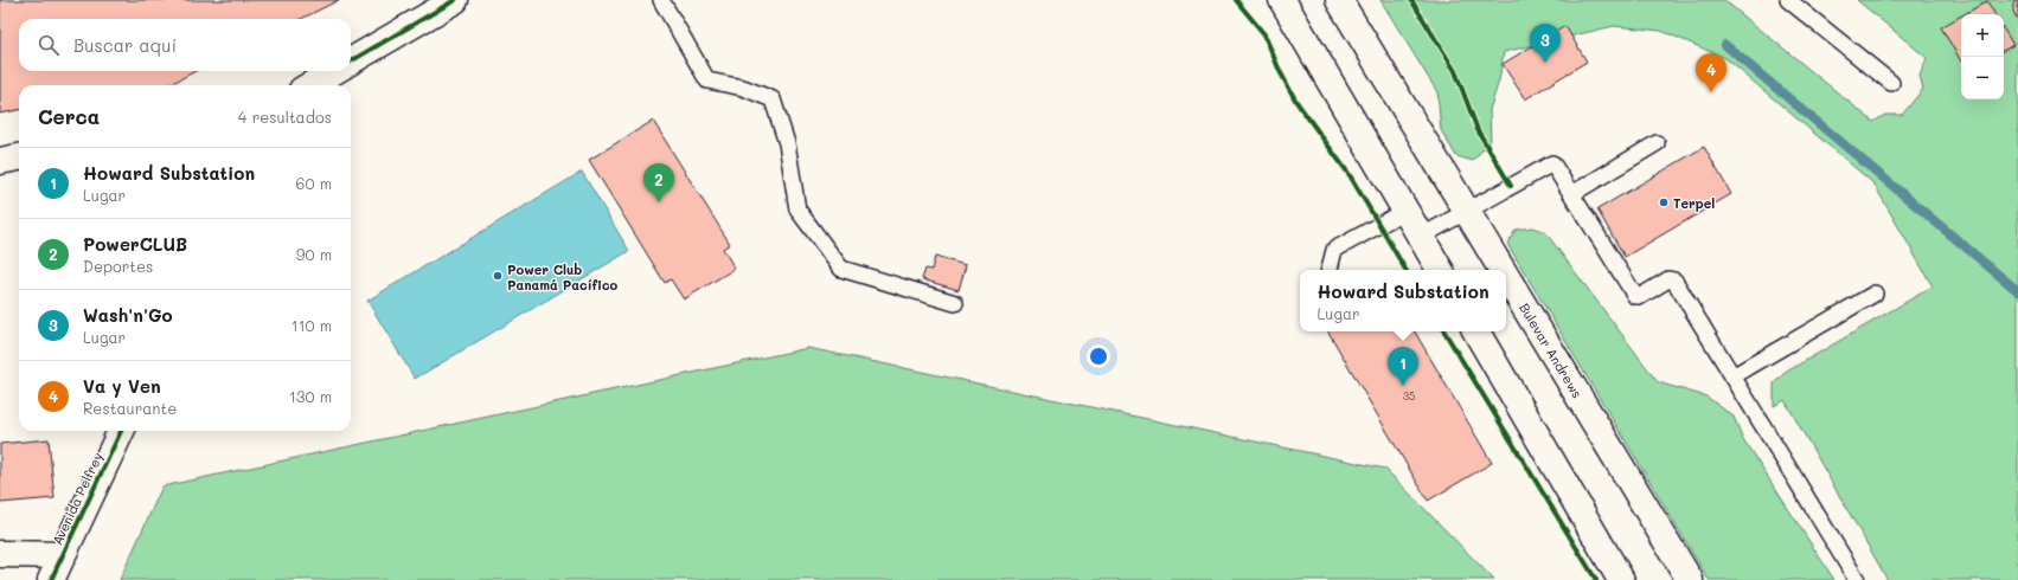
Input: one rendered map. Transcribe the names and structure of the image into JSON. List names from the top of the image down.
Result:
{
  "streets": {
    "main road": ["Bulevar Andrews", "Avenida Pelfrey"]
  },
  "places": ["Terpel", "Power Club Panamá Pacífico"],
  "house_numbers": ["35"],
  "page": {
    "map_buttons": ["+", "−"],
    "search": "Buscar aquí",
    "pins": [
      "3",
      "4",
      "2",
      "1"
    ],
    "heading": ["Cerca", "4 resultados"],
    "list": [
      {
        "mark": "1",
        "name": "Howard Substation",
        "note": "Lugar",
        "value": "60 m"
      },
      {
        "mark": "2",
        "name": "PowerCLUB",
        "note": "Deportes",
        "value": "90 m"
      },
      {
        "mark": "3",
        "name": "Wash'n'Go",
        "note": "Lugar",
        "value": "110 m"
      },
      {
        "mark": "4",
        "name": "Va y Ven",
        "note": "Restaurante",
        "value": "130 m"
      }
    ],
    "popup": ["Howard Substation", "Lugar"]
  }
}
